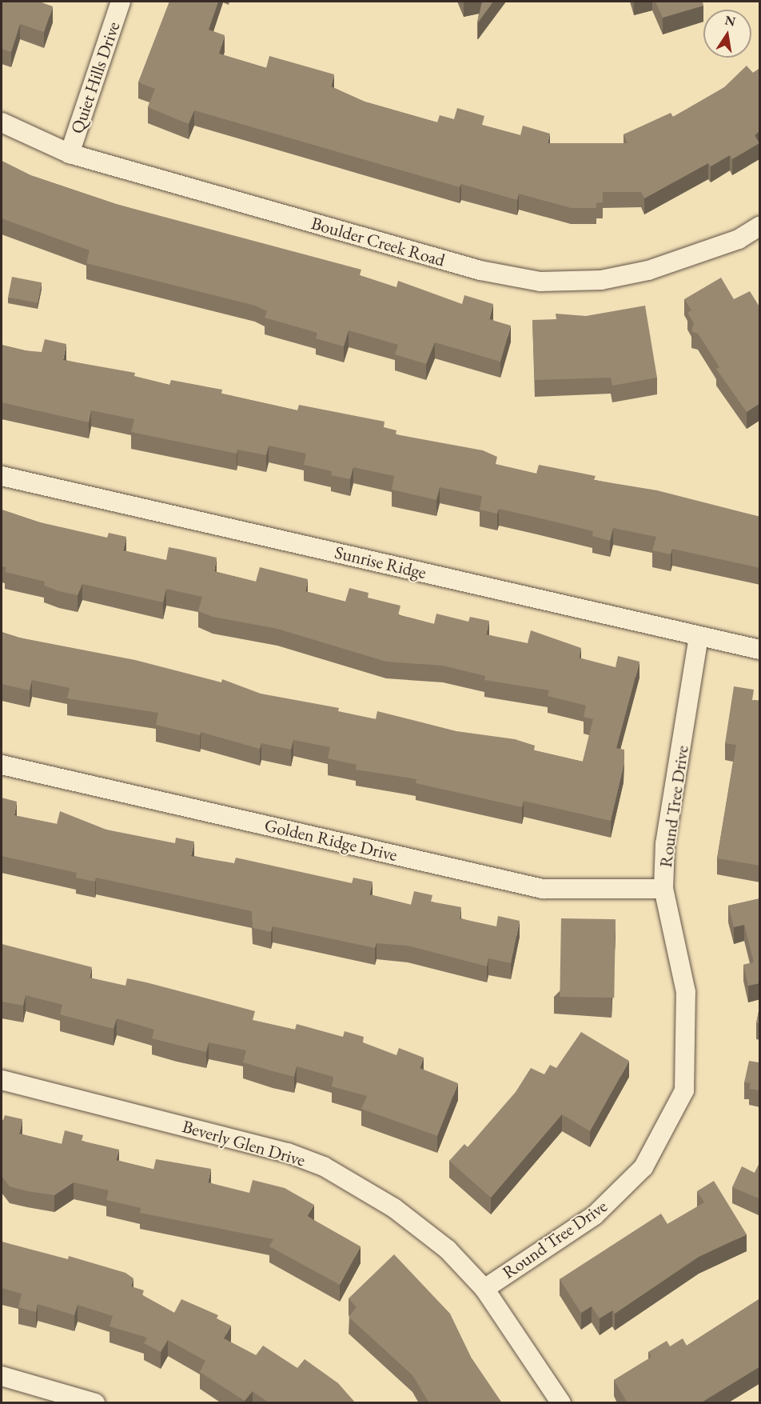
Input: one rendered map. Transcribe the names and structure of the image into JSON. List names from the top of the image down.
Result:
{
  "streets": {
    "street": [
      "Quiet Hills Drive",
      "Boulder Creek Road",
      "Sunrise Ridge",
      "Round Tree Drive",
      "Golden Ridge Drive",
      "Beverly Glen Drive"
    ]
  },
  "crossings": [
    ["Quiet Hills Drive", "Boulder Creek Road"],
    ["Sunrise Ridge", "Round Tree Drive"],
    ["Round Tree Drive", "Golden Ridge Drive"],
    ["Round Tree Drive", "Beverly Glen Drive"]
  ],
  "north": "top"
}
